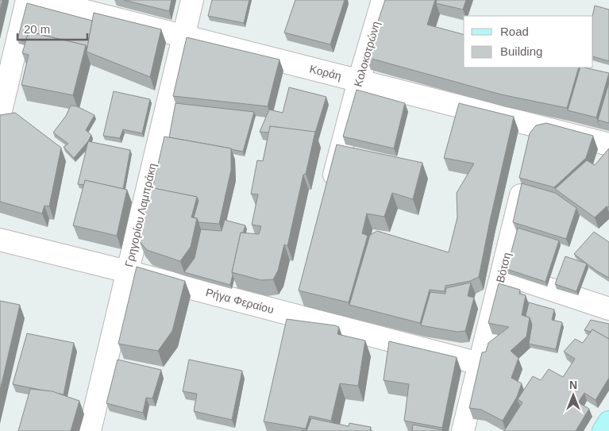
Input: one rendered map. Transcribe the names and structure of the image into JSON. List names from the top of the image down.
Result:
{
  "streets": {
    "street": [
      "Κολοκοτρώνη",
      "Κοράη",
      "Γρηγορίου Λαμπράκη",
      "Βότση",
      "Ρήγα Φεραίου"
    ]
  },
  "crossings": [
    ["Κολοκοτρώνη", "Κοράη"],
    ["Κοράη", "Γρηγορίου Λαμπράκη"],
    ["Γρηγορίου Λαμπράκη", "Ρήγα Φεραίου"],
    ["Βότση", "Ρήγα Φεραίου"]
  ],
  "legend": ["Road", "Building"],
  "scale_bar": "20 m",
  "north": "top"
}
